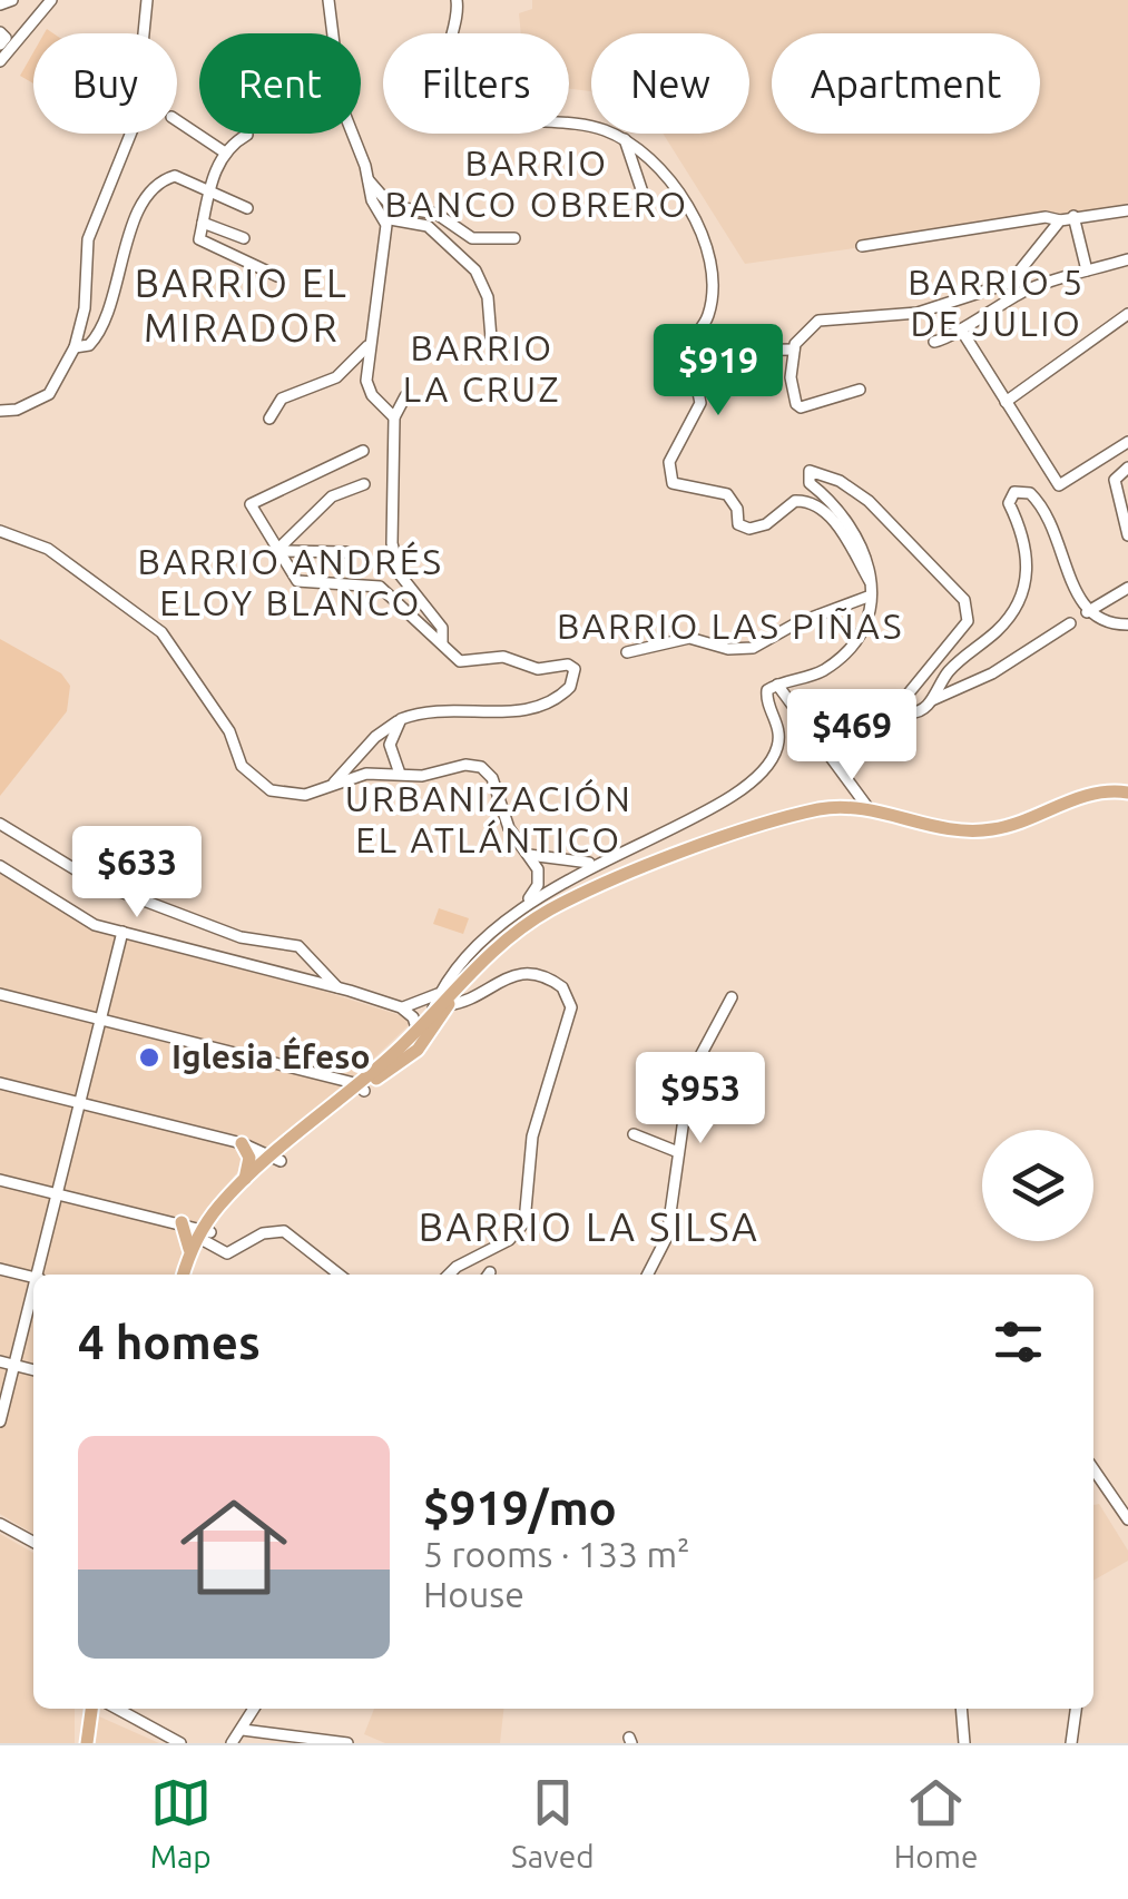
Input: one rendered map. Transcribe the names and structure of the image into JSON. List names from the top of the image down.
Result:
{
  "districts": [
    "BARRIO BANCO OBRERO",
    "BARRIO 5 DE JULIO",
    "BARRIO EL MIRADOR",
    "BARRIO LA CRUZ",
    "BARRIO ANDRÉS ELOY BLANCO",
    "BARRIO LAS PIÑAS",
    "URBANIZACIÓN EL ATLÁNTICO",
    "BARRIO LA SILSA"
  ],
  "places": ["Iglesia Éfeso"],
  "page": {
    "chip": [
      "Buy",
      "Rent",
      "Filters",
      "New",
      "Apartment"
    ],
    "price": [
      "$919",
      "$469",
      "$633",
      "$953"
    ],
    "heading": "4 homes",
    "list": [
      {
        "name": "$919/mo",
        "note": "5 rooms · 133 m² · House"
      }
    ],
    "tabs": ["Map", "Saved", "Home"]
  }
}
